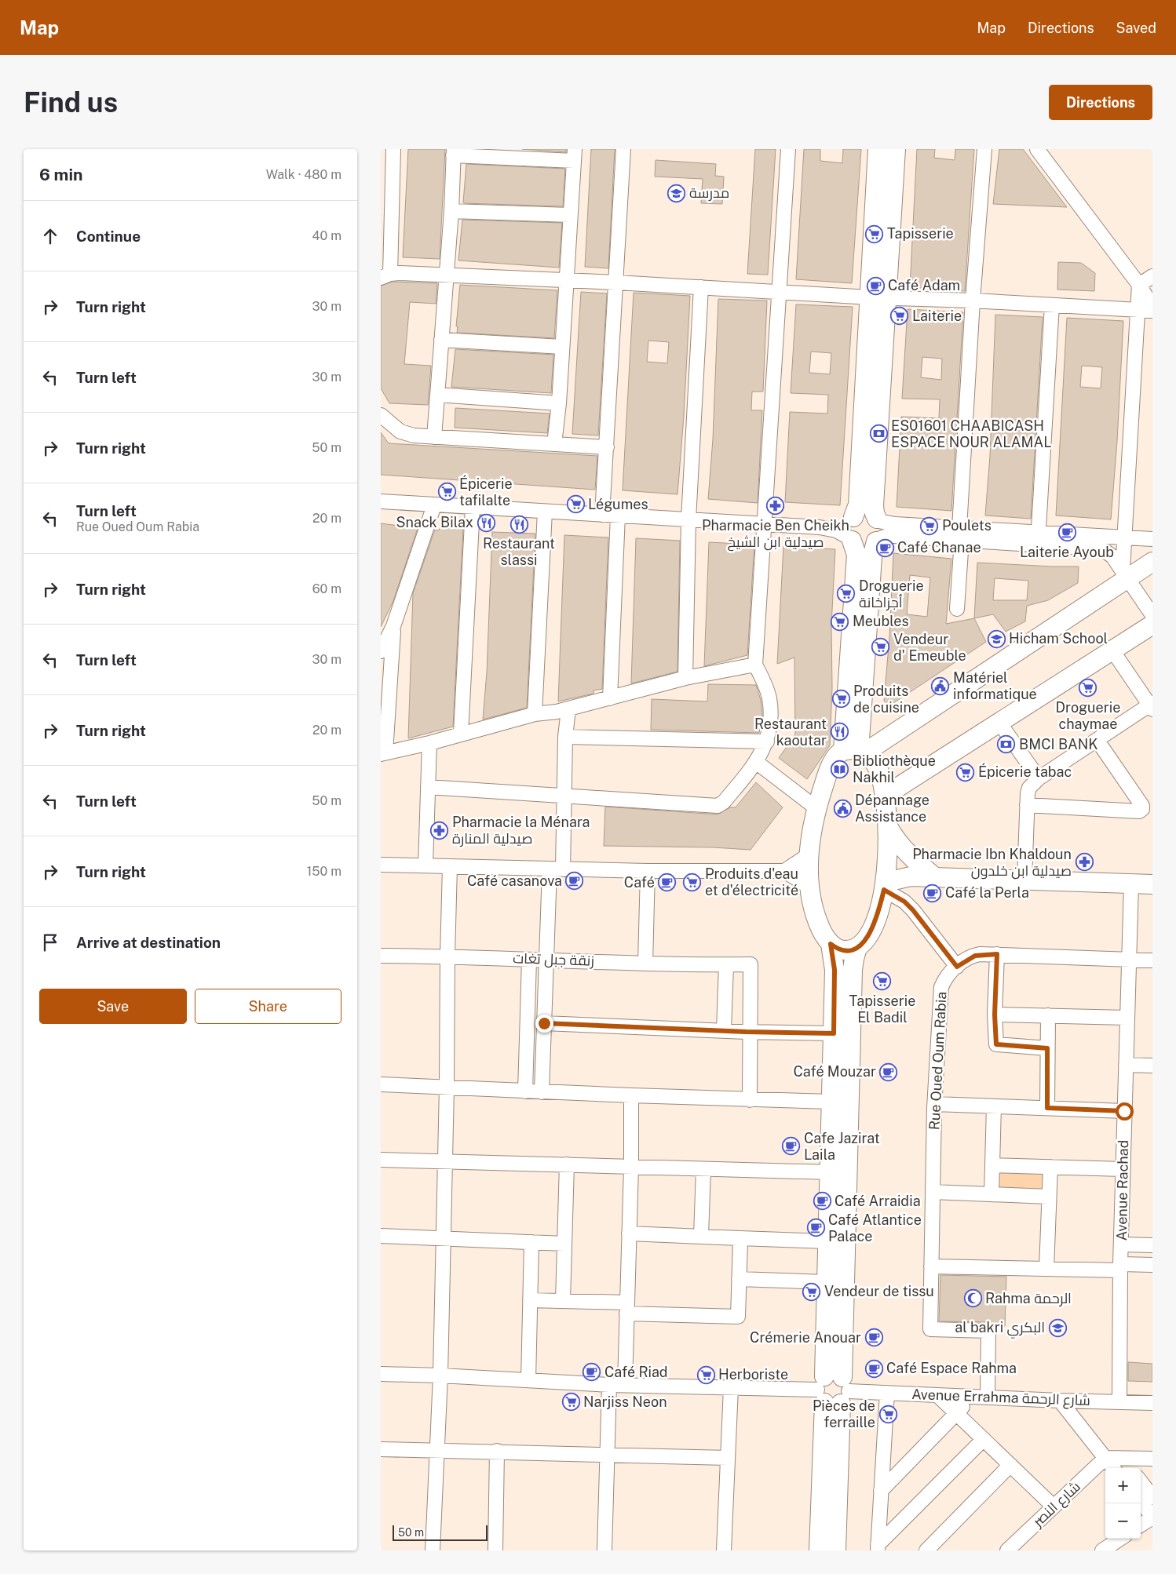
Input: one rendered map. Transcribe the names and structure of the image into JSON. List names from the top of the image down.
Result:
{
  "streets": {
    "street": [
      "زنقة جبل تغات",
      "Rue Oued Oum Rabia",
      "Avenue Rachad",
      "Avenue Errahma شارع الرحمة",
      "شارع النصر"
    ]
  },
  "crossings": [
    ["Rue Oued Oum Rabia", "Avenue Rachad"],
    ["Rue Oued Oum Rabia", "Avenue Errahma شارع الرحمة"],
    ["Avenue Rachad", "Avenue Errahma شارع الرحمة"]
  ],
  "places": {
    "school or university": ["مدرسة", "Hicham School", "al bakri البكري"],
    "supermarket": [
      "Tapisserie",
      "Laiterie",
      "Épicerie tafilalte",
      "Légumes",
      "Poulets",
      "Droguerie أجزاخانة",
      "Meubles",
      "Vendeur d' Emeuble",
      "Droguerie chaymae",
      "Produits de cuisine",
      "Épicerie tabac",
      "Produits d'eau et d'électricité",
      "Tapisserie El Badil",
      "Vendeur de tissu",
      "Herboriste",
      "Narjiss Neon",
      "Pièces de ferraille"
    ],
    "cafe": [
      "Café Adam",
      "Laiterie Ayoub",
      "Café Chanae",
      "Café casanova",
      "Café",
      "Café la Perla",
      "Café Mouzar",
      "Cafe Jazirat Laila",
      "Café Arraidia",
      "Café Atlantice Palace",
      "Crémerie Anouar",
      "Café Espace Rahma",
      "Café Riad"
    ],
    "bank": ["ES01601 CHAABICASH ESPACE NOUR ALAMAL", "BMCI BANK"],
    "pharmacy": ["Pharmacie Ben Cheikh صيدلية ابن الشيخ", "Pharmacie la Ménara صيدلية المنارة", "Pharmacie Ibn Khaldoun صيدلية ابن خلدون"],
    "restaurant": ["Snack Bilax", "Restaurant slassi", "Restaurant kaoutar"],
    "public building": ["Matériel informatique", "Dépannage Assistance"],
    "library": ["Bibliothèque Nakhil"],
    "mosque": ["Rahma الرحمة"]
  },
  "scale_bar": "50 m",
  "page": {
    "header": "Map",
    "nav": ["Map", "Directions", "Saved"],
    "buttons": [
      "Directions",
      ["Save", "Share"]
    ],
    "title": "Find us",
    "heading": ["6 min", "Walk · 480 m"],
    "list": [
      ["Continue", "40 m"],
      ["Turn right", "30 m"],
      ["Turn left", "30 m"],
      ["Turn right", "50 m"],
      ["Turn left", "Rue Oued Oum Rabia", "20 m"],
      ["Turn right", "60 m"],
      ["Turn left", "30 m"],
      ["Turn right", "20 m"],
      ["Turn left", "50 m"],
      ["Turn right", "150 m"],
      "Arrive at destination"
    ],
    "map_buttons": ["+", "−"],
    "scale": "50 m"
  }
}
